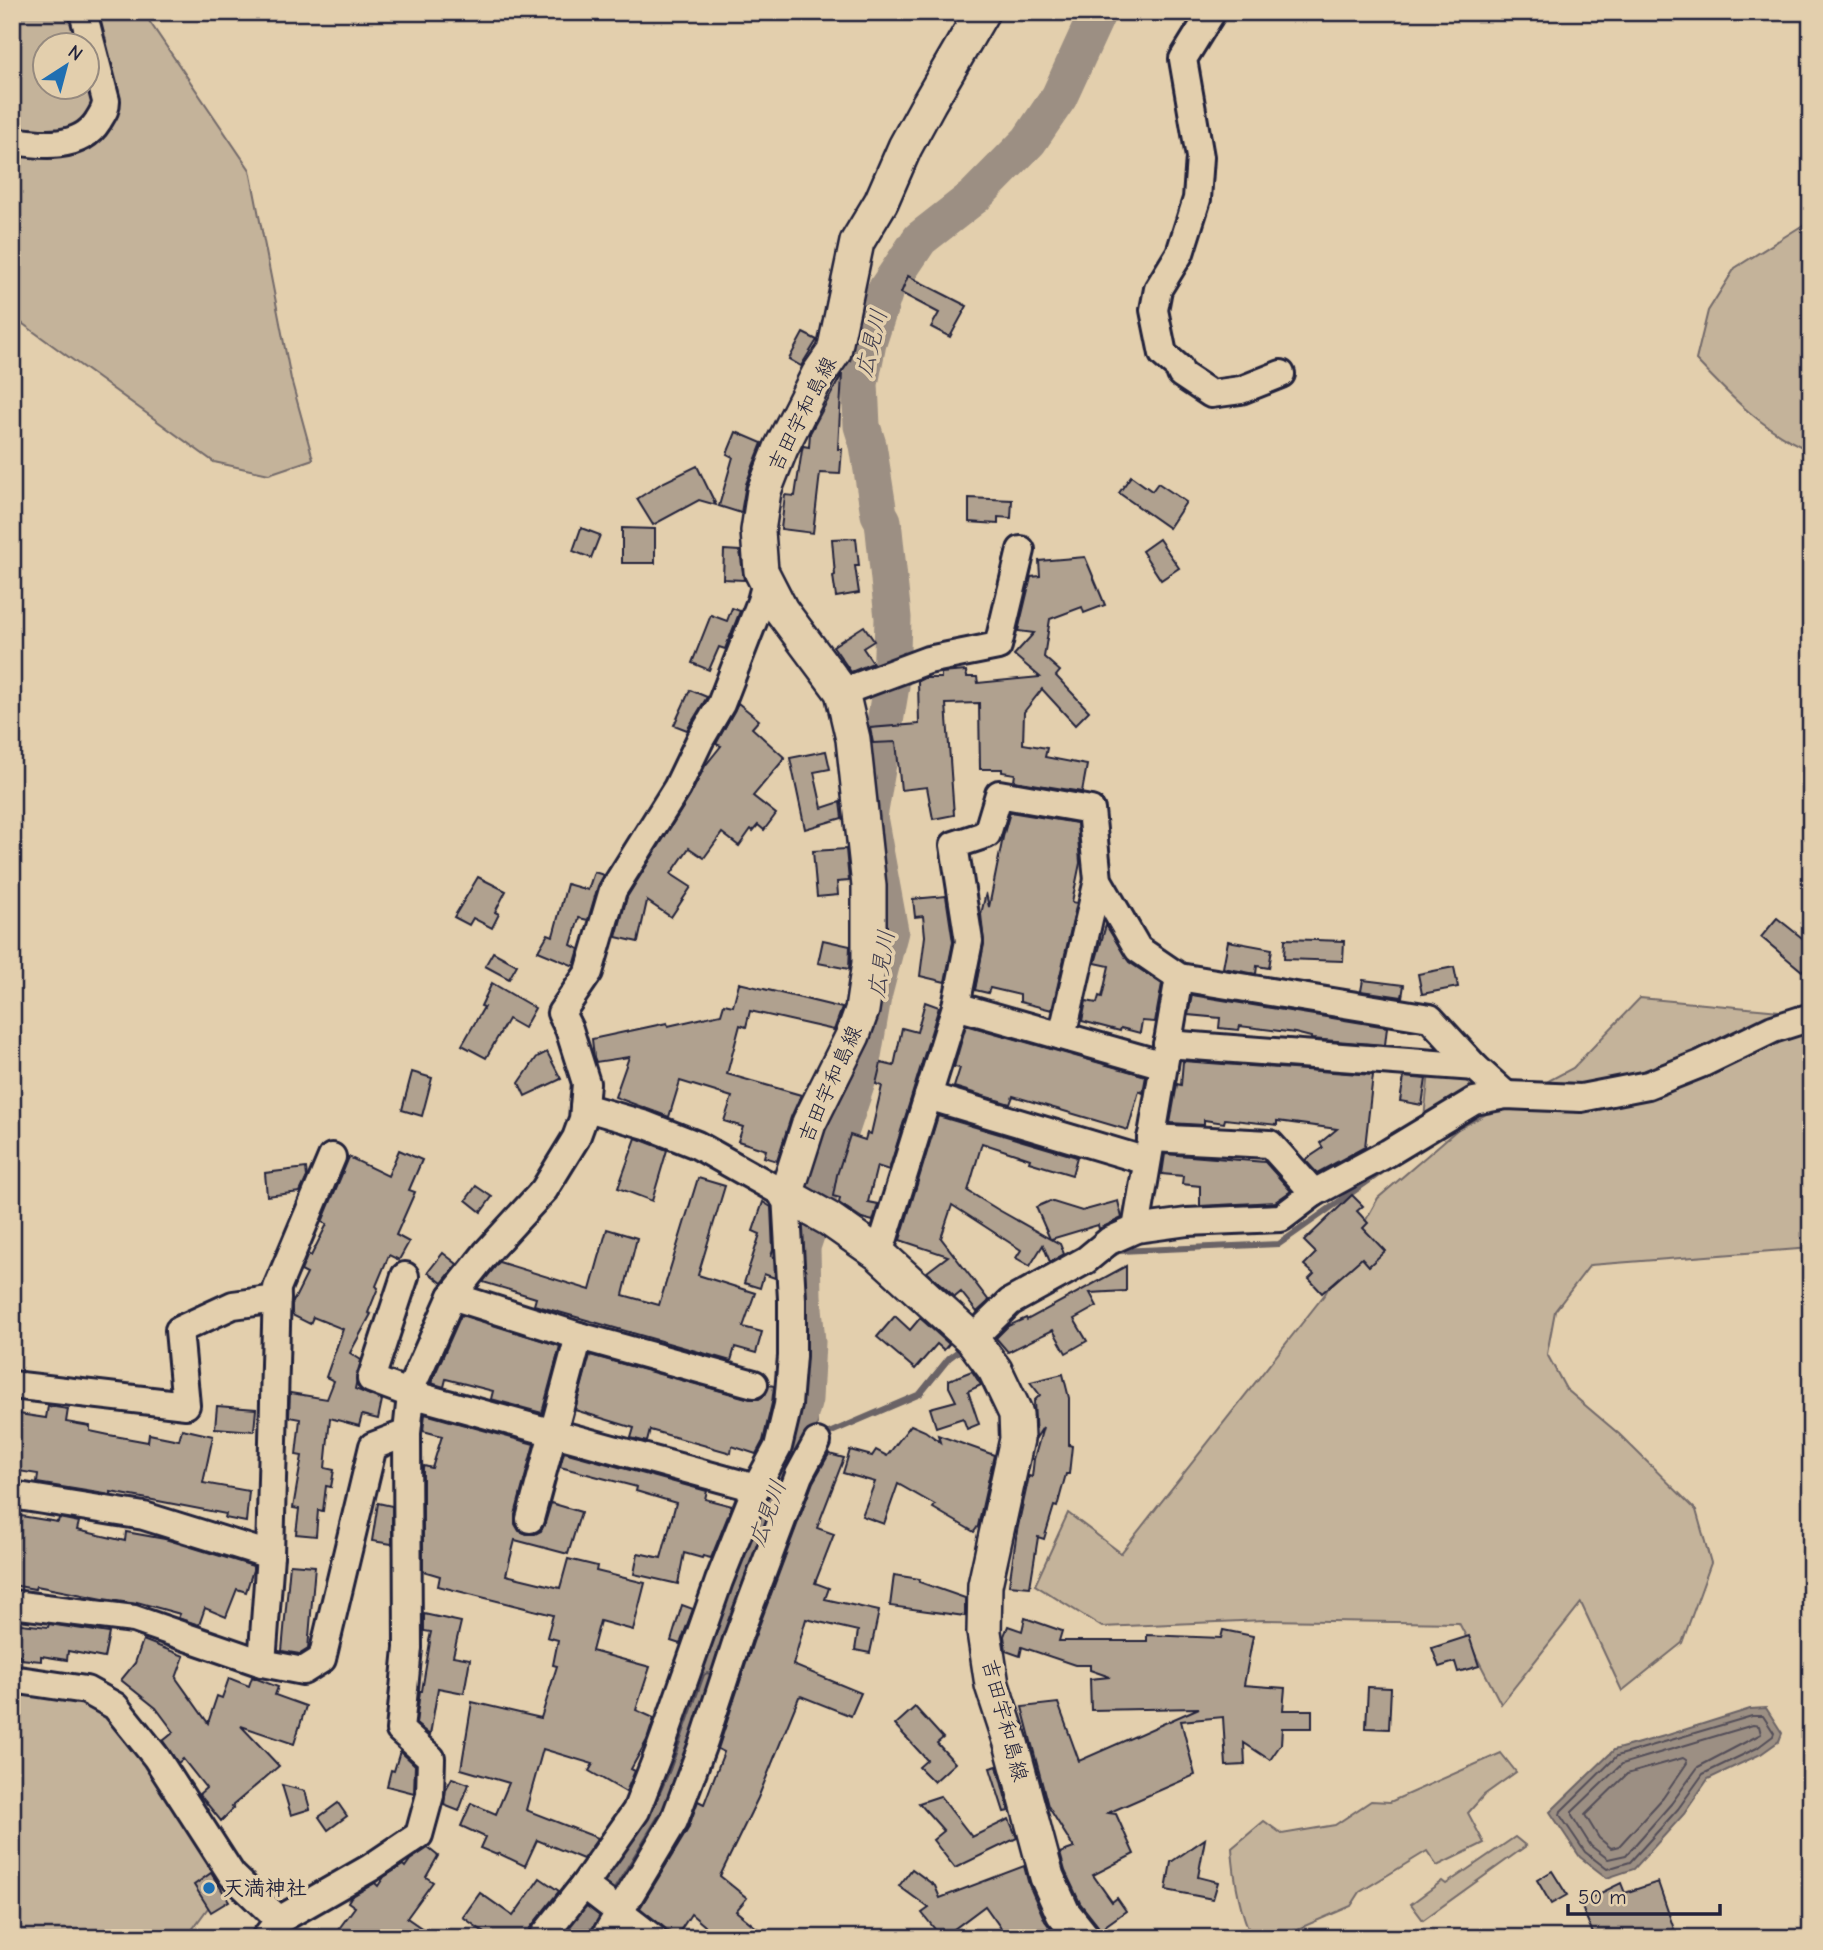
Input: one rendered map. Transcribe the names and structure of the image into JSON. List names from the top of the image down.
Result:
{
  "streets": {
    "main road": ["吉田宇和島線"]
  },
  "water": ["広見川"],
  "places": ["天満神社"],
  "scale_bar": "50 m",
  "north": "top right"
}
